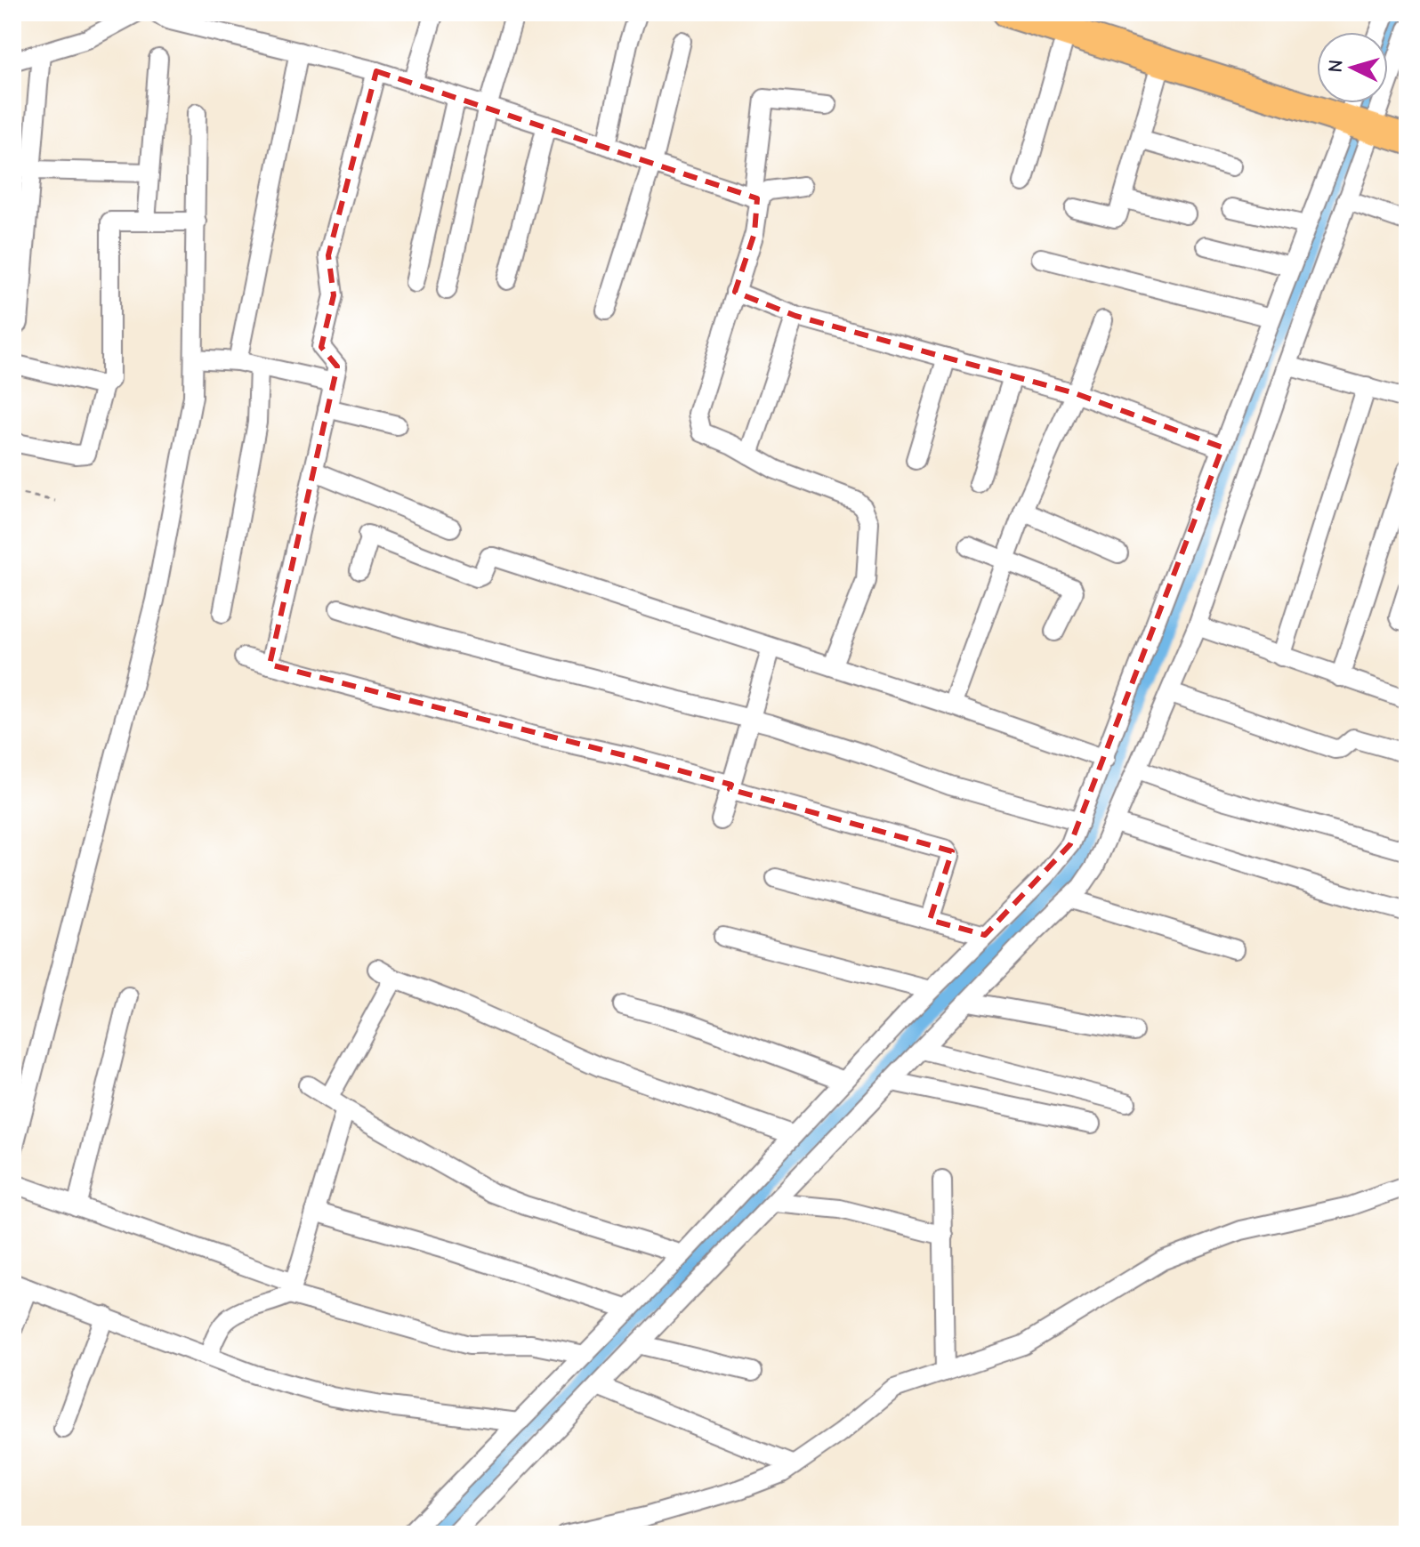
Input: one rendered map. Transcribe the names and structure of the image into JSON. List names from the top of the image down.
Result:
{
  "north": "left"
}
